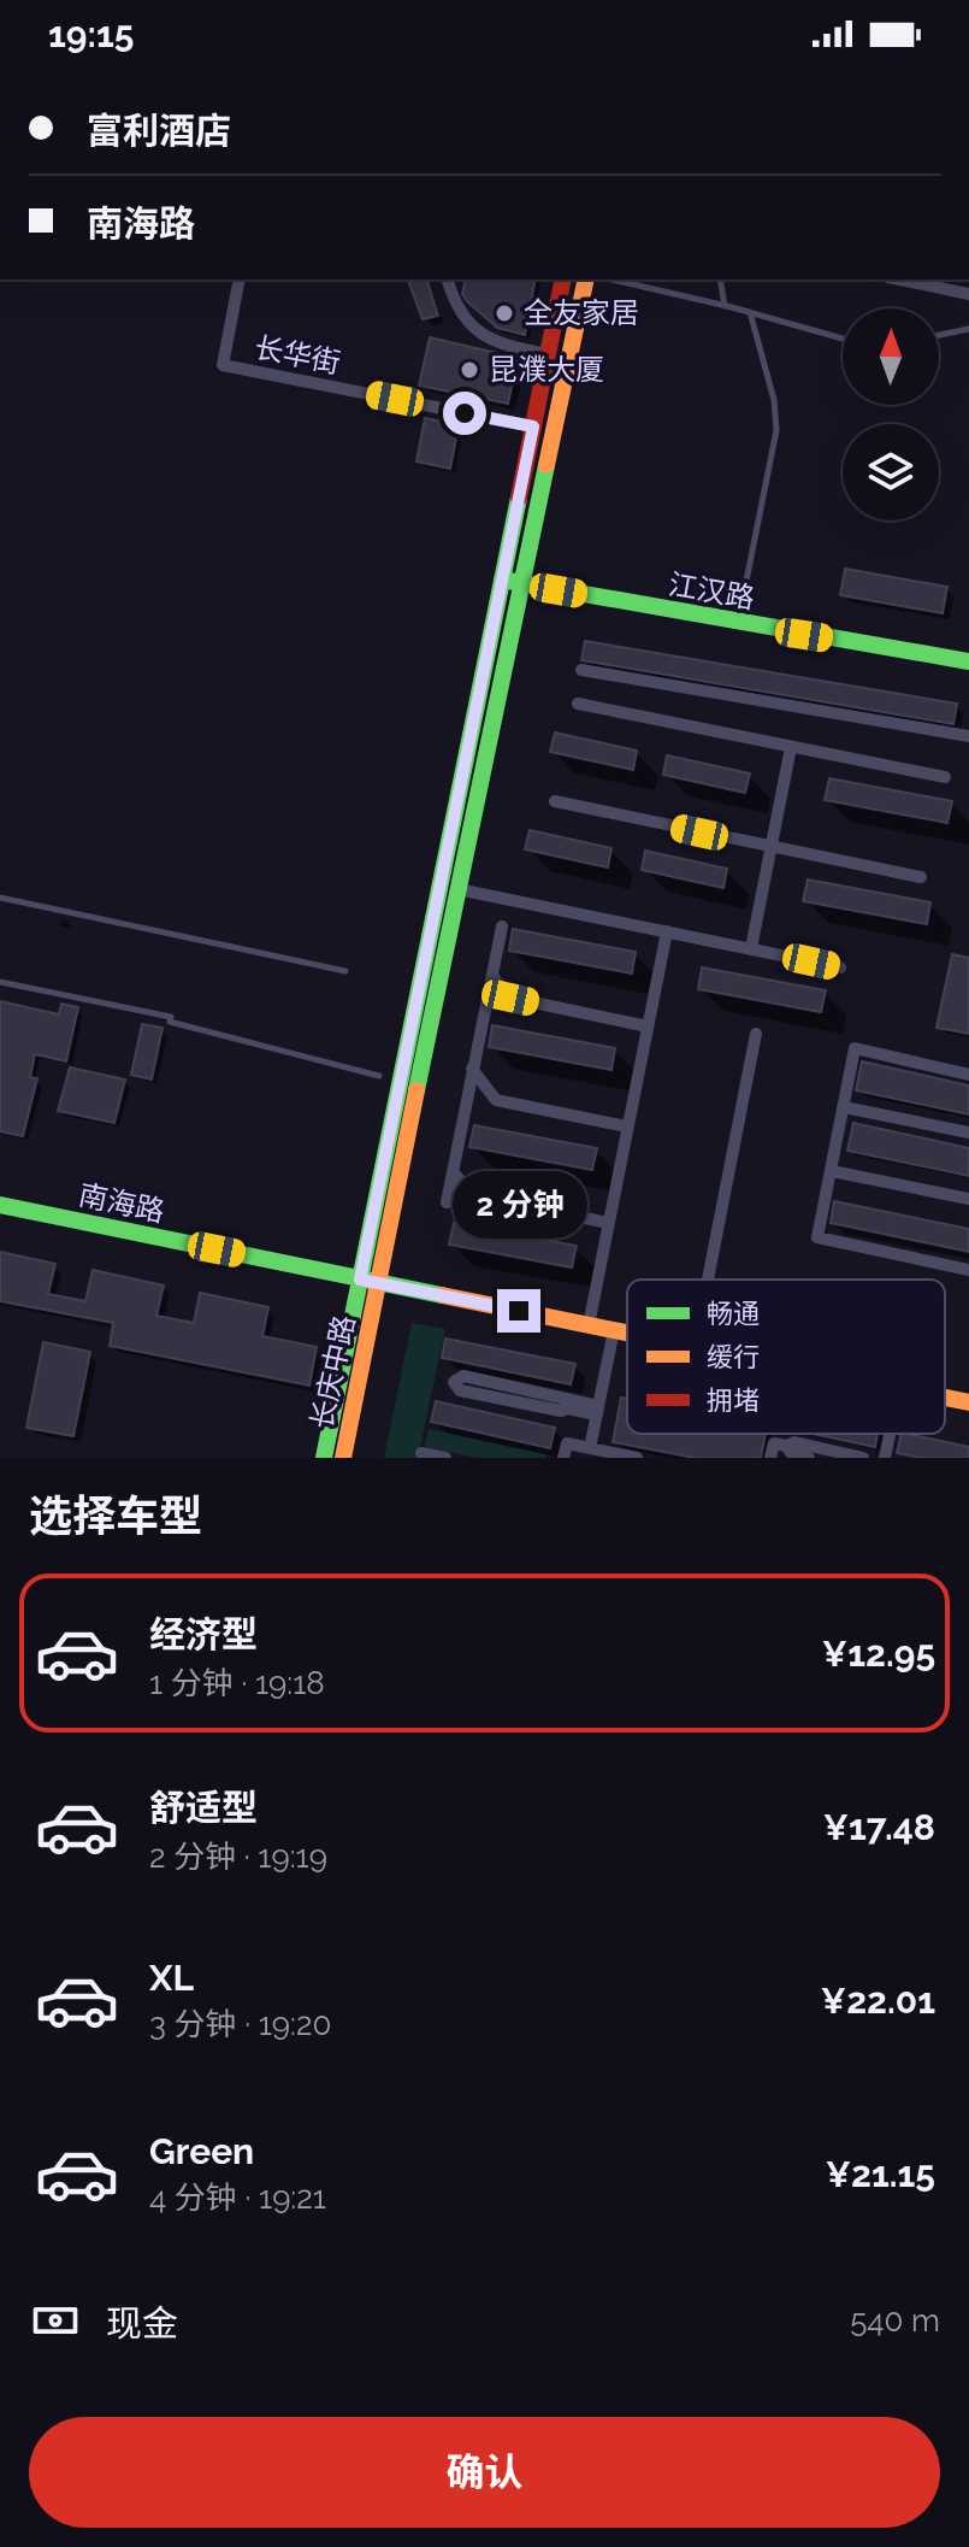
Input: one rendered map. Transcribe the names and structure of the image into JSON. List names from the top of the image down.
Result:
{
  "streets": {
    "main road": ["江汉路", "南海路", "长庆中路"],
    "street": ["长华街"]
  },
  "crossings": [
    ["长华街", "长庆中路"],
    ["江汉路", "长庆中路"],
    ["南海路", "长庆中路"]
  ],
  "places": ["全友家居", "昆濮大厦"],
  "legend": ["畅通", "缓行", "拥堵"],
  "north": "top",
  "page": {
    "status": "19:15",
    "banner": ["富利酒店", "南海路"],
    "bubble": "2 分钟",
    "heading": "选择车型",
    "list": [
      {
        "name": "经济型",
        "note": "1 分钟 · 19:18",
        "value": "¥12.95"
      },
      {
        "name": "舒适型",
        "note": "2 分钟 · 19:19",
        "value": "¥17.48"
      },
      {
        "name": "XL",
        "note": "3 分钟 · 19:20",
        "value": "¥22.01"
      },
      {
        "name": "Green",
        "note": "4 分钟 · 19:21",
        "value": "¥21.15"
      }
    ],
    "pay": ["现金", "540 m"],
    "buttons": "确认"
  }
}
